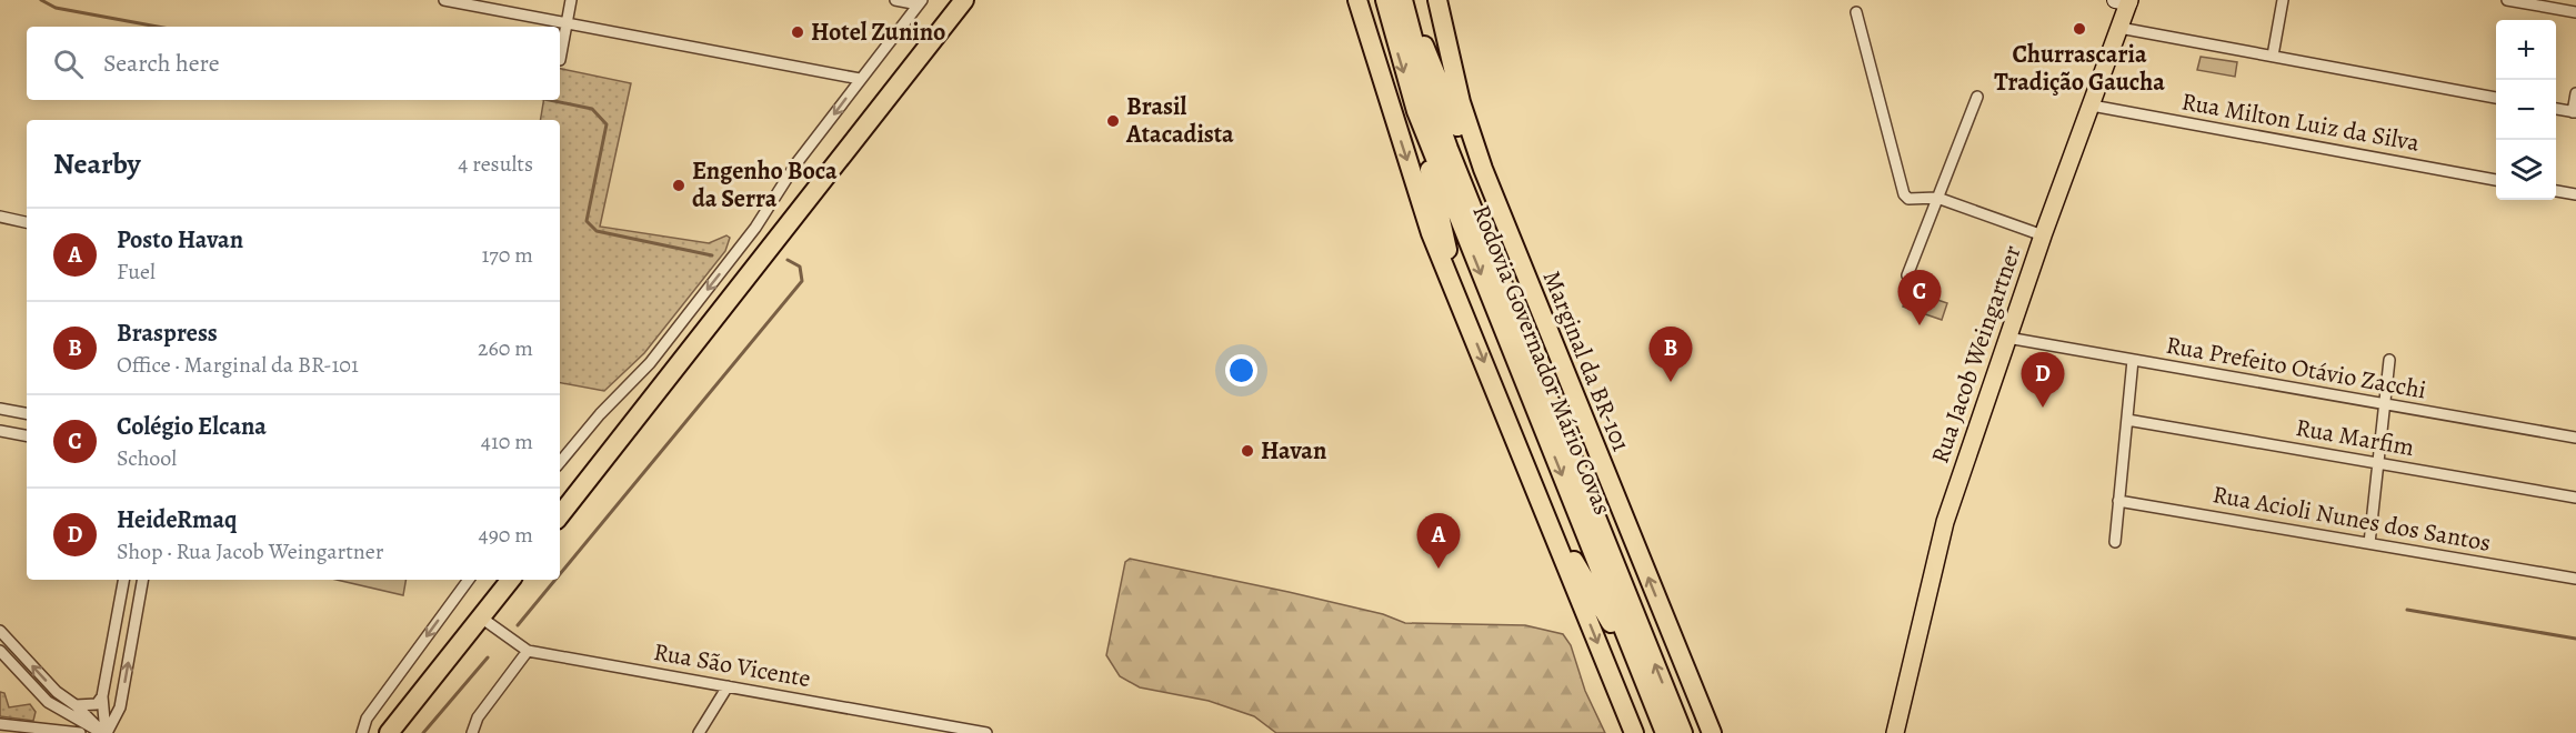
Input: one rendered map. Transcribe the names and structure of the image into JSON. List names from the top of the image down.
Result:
{
  "streets": {
    "highway": ["Rodovia Governador Mário Covas", "Marginal da BR-101"],
    "main road": ["Rua Jacob Weingartner"],
    "street": [
      "Rua Milton Luiz da Silva",
      "Rua Prefeito Otávio Zacchi",
      "Rua Marfim",
      "Rua Acioli Nunes dos Santos",
      "Rua São Vicente"
    ]
  },
  "crossings": [
    ["Rua Milton Luiz da Silva", "Rua Jacob Weingartner"],
    ["Rua Jacob Weingartner", "Rua Prefeito Otávio Zacchi"]
  ],
  "places": [
    "Churrascaria Tradição Gaucha",
    "Hotel Zunino",
    "Brasil Atacadista",
    "Engenho Boca da Serra",
    "Havan"
  ],
  "page": {
    "map_buttons": ["+", "−"],
    "search": "Search here",
    "heading": ["Nearby", "4 results"],
    "list": [
      {
        "mark": "A",
        "name": "Posto Havan",
        "note": "Fuel",
        "value": "170 m"
      },
      {
        "mark": "B",
        "name": "Braspress",
        "note": "Office · Marginal da BR-101",
        "value": "260 m"
      },
      {
        "mark": "C",
        "name": "Colégio Elcana",
        "note": "School",
        "value": "410 m"
      },
      {
        "mark": "D",
        "name": "HeideRmaq",
        "note": "Shop · Rua Jacob Weingartner",
        "value": "490 m"
      }
    ],
    "pins": [
      "C",
      "B",
      "D",
      "A"
    ]
  }
}
